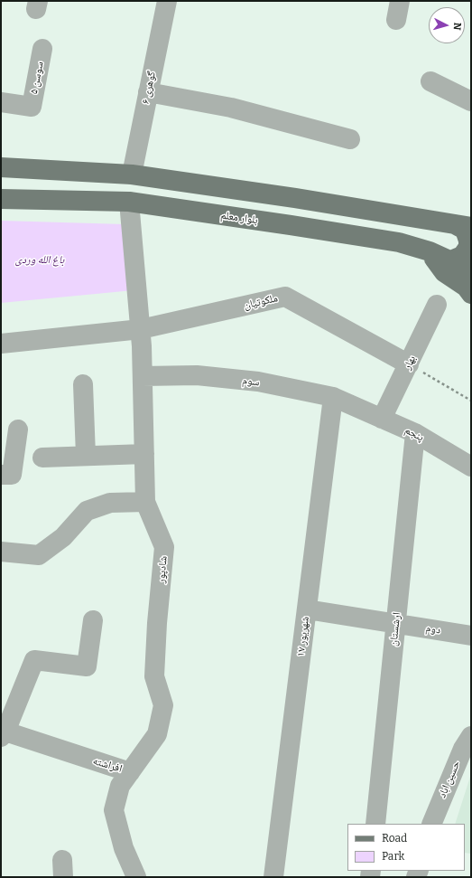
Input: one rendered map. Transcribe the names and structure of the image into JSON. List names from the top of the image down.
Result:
{
  "streets": {
    "main road": ["بلوار معلم"],
    "street": [
      "سوسن ۵",
      "گوهری ۶",
      "ملکوتیان",
      "بهار",
      "سوم",
      "پنجم",
      "شادپور",
      "ارشستان",
      "دوم",
      "۱۷ شهریور",
      "افراشته",
      "حسین اباد"
    ]
  },
  "crossings": [
    ["ملکوتیان", "بهار"],
    ["بهار", "پنجم"],
    ["سوم", "پنجم"],
    ["سوم", "۱۷ شهریور"],
    ["پنجم", "ارشستان"],
    ["شادپور", "افراشته"],
    ["ارشستان", "دوم"]
  ],
  "parks": ["باغ الله وردی"],
  "legend": ["Road", "Park"],
  "north": "right"
}
